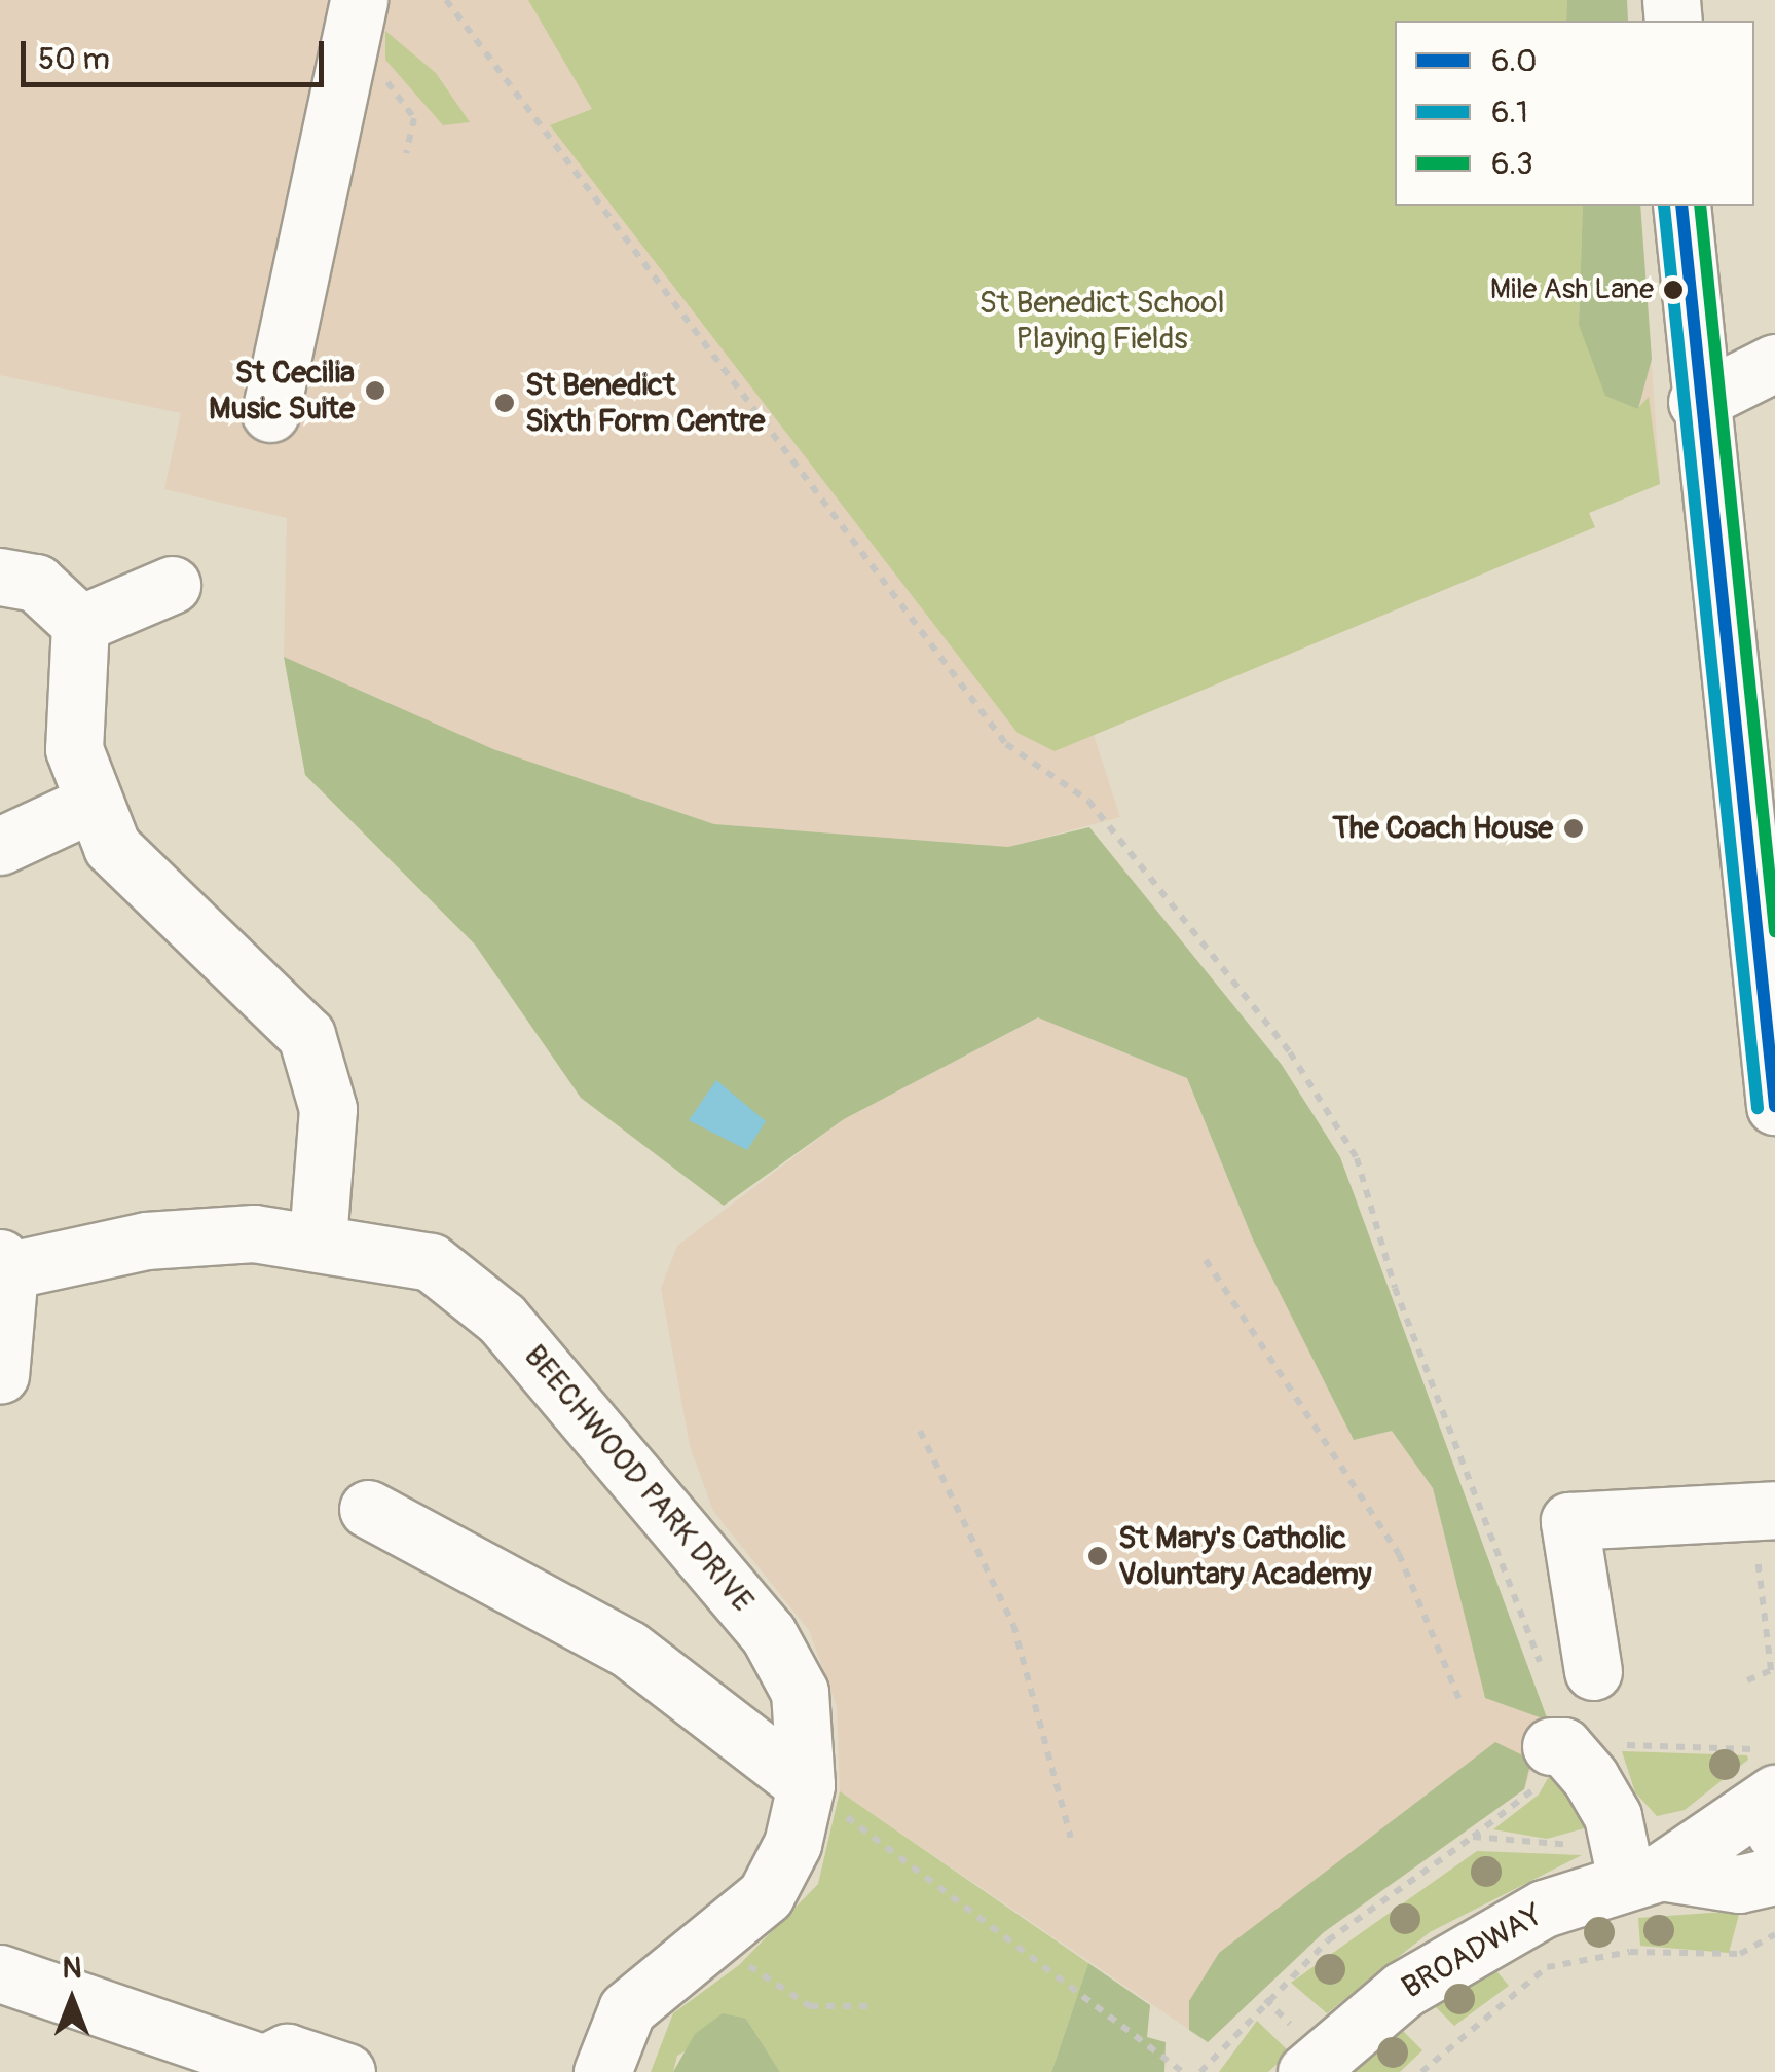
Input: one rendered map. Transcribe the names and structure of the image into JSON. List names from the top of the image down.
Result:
{
  "streets": {
    "street": ["BEECHWOOD PARK DRIVE", "BROADWAY"]
  },
  "parks": ["St Benedict School Playing Fields"],
  "places": [
    "Mile Ash Lane",
    "St Cecilia Music Suite",
    "St Benedict Sixth Form Centre",
    "The Coach House",
    "St Mary's Catholic Voluntary Academy"
  ],
  "lines": ["transit line 6.0", "transit line 6.1", "transit line 6.3"],
  "legend": ["6.0", "6.1", "6.3"],
  "scale_bar": "50 m",
  "north": "top"
}
